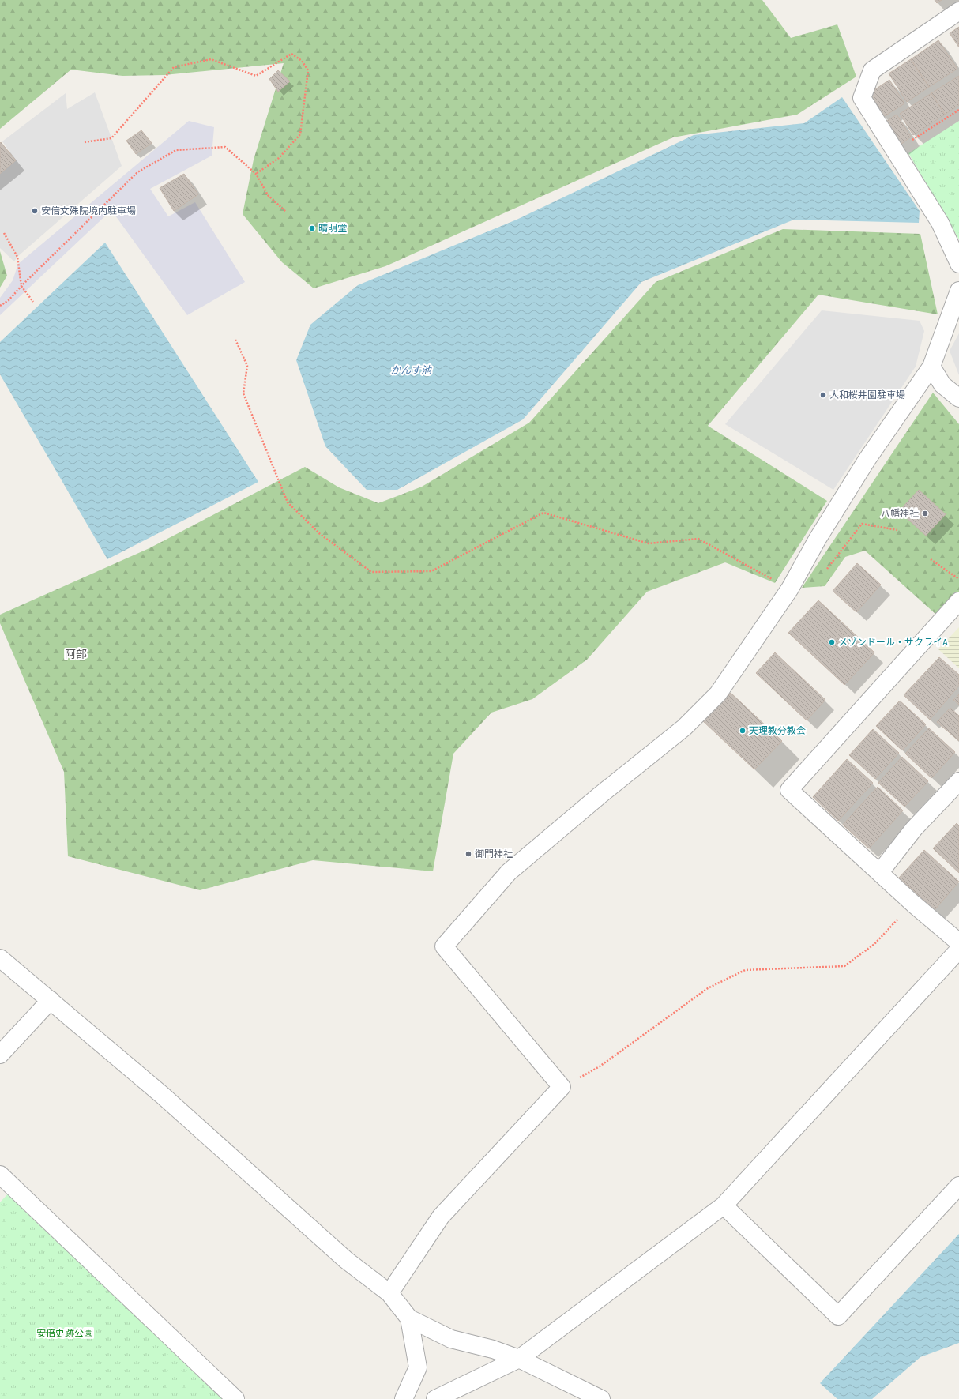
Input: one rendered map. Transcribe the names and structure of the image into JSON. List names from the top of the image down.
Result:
{
  "districts": ["阿部"],
  "water": ["かんす池"],
  "parks": ["安倍史跡公園"],
  "places": [
    "安倍文殊院境内駐車場",
    "晴明堂",
    "大和桜井園駐車場",
    "八幡神社",
    "メゾンドール・サクライA",
    "天理教分教会",
    "御門神社"
  ]
}
